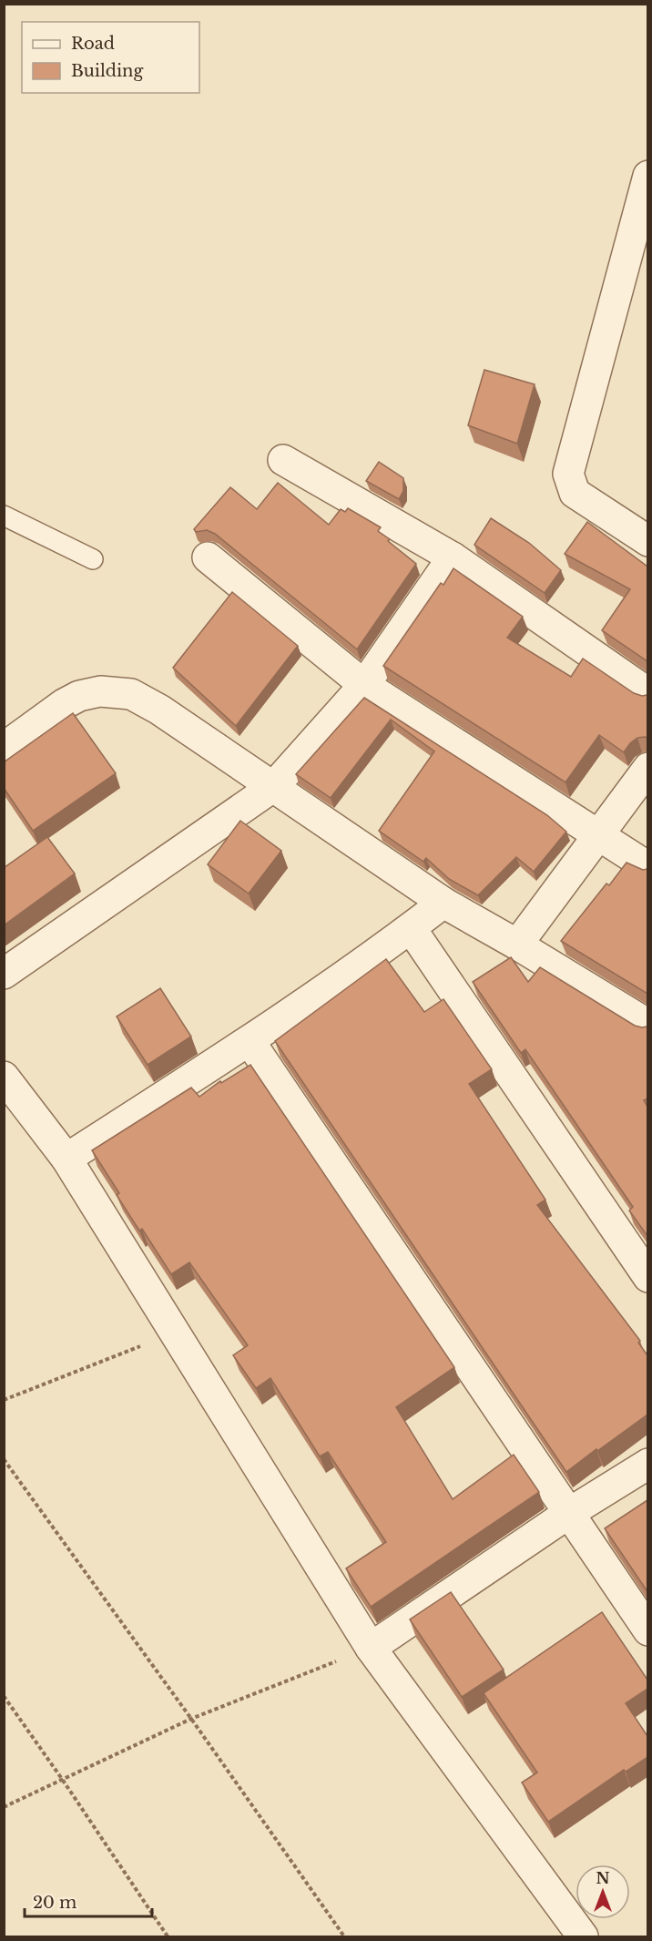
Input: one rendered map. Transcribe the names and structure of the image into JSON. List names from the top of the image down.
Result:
{
  "legend": ["Road", "Building"],
  "scale_bar": "20 m",
  "north": "top"
}
